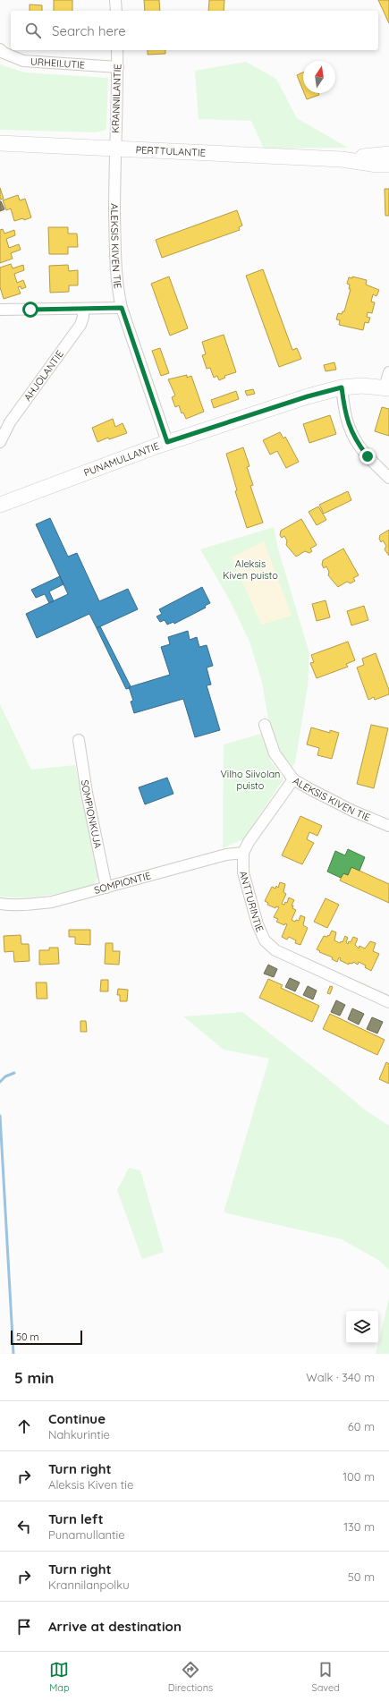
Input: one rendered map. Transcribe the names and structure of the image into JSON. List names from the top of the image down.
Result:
{
  "streets": {
    "street": [
      "URHEILUTIE",
      "KRANNILANTIE",
      "PERTTULANTIE",
      "ALEKSIS KIVEN TIE",
      "AHJOLANTIE",
      "PUNAMULLANTIE",
      "SOMPIONKUJA",
      "SOMPIONTIE",
      "ANTTURINTIE"
    ]
  },
  "crossings": [
    ["URHEILUTIE", "KRANNILANTIE"],
    ["KRANNILANTIE", "PERTTULANTIE"],
    ["KRANNILANTIE", "ALEKSIS KIVEN TIE"],
    ["PERTTULANTIE", "ALEKSIS KIVEN TIE"],
    ["ALEKSIS KIVEN TIE", "PUNAMULLANTIE"],
    ["ALEKSIS KIVEN TIE", "ANTTURINTIE"],
    ["SOMPIONKUJA", "SOMPIONTIE"],
    ["SOMPIONTIE", "ANTTURINTIE"]
  ],
  "parks": ["Aleksis Kiven puisto", "Vilho Siivolan puisto"],
  "scale_bar": "50 m",
  "north": "top",
  "page": {
    "search": "Search here",
    "scale": "50 m",
    "heading": ["5 min", "Walk · 340 m"],
    "list": [
      ["Continue", "Nahkurintie", "60 m"],
      ["Turn right", "Aleksis Kiven tie", "100 m"],
      ["Turn left", "Punamullantie", "130 m"],
      ["Turn right", "Krannilanpolku", "50 m"],
      "Arrive at destination"
    ],
    "nav": ["Map", "Directions", "Saved"]
  }
}
